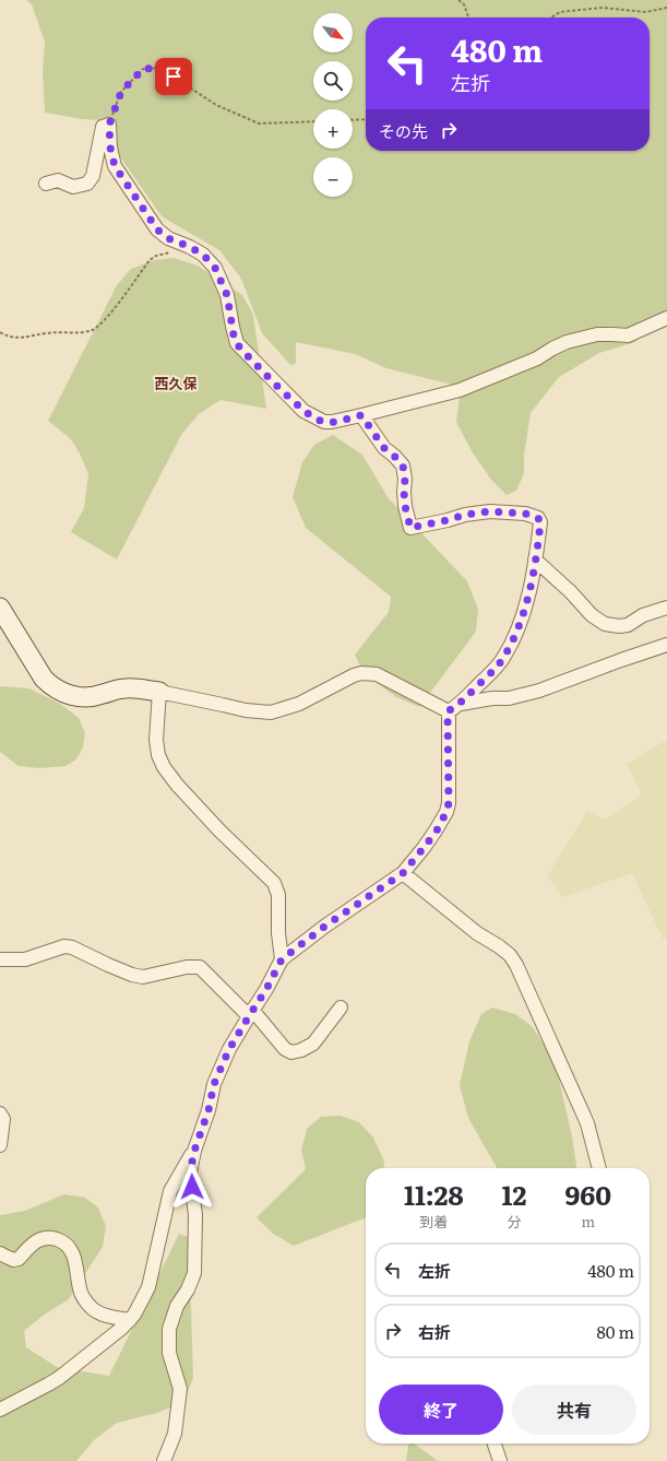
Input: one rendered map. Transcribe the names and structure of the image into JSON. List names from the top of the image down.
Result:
{
  "districts": ["西久保"],
  "north": "bottom right",
  "page": {
    "map_buttons": ["+", "−"],
    "turn": ["480 m", "左折"],
    "then": "その先",
    "eta": [
      "11:28",
      "到着",
      "12",
      "分",
      "960",
      "m"
    ],
    "list": [
      {
        "name": "左折",
        "value": "480 m"
      },
      {
        "name": "右折",
        "value": "80 m"
      }
    ],
    "buttons": ["終了", "共有"]
  }
}
